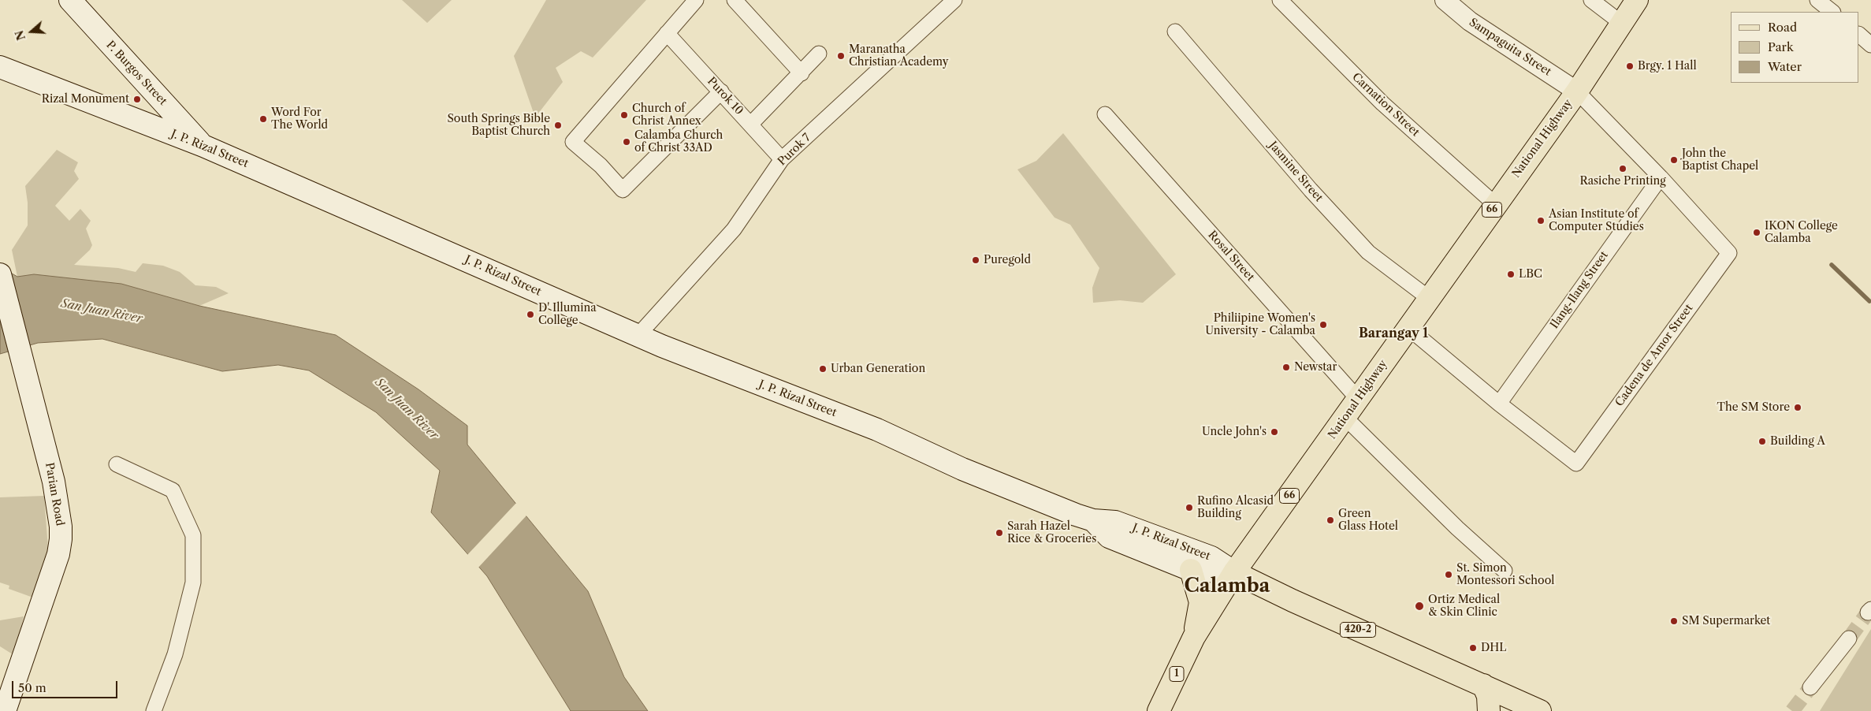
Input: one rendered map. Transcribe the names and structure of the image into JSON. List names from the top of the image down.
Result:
{
  "streets": {
    "main road": [
      "P. Burgos Street",
      "National Highway",
      "J. P. Rizal Street",
      "66",
      "Parian Road",
      "420-2",
      "1"
    ],
    "street": [
      "Sampaguita Street",
      "Purok 10",
      "Carnation Street",
      "Purok 7",
      "Jasmine Street",
      "Rosal Street",
      "Ilang-Ilang Street",
      "Cadena de Amor Street"
    ]
  },
  "crossings": [
    ["Sampaguita Street", "National Highway"],
    ["Sampaguita Street", "Cadena de Amor Street"],
    ["P. Burgos Street", "J. P. Rizal Street"],
    ["Purok 10", "Purok 7"],
    ["Carnation Street", "National Highway"],
    ["National Highway", "J. P. Rizal Street"],
    ["National Highway", "Jasmine Street"],
    ["National Highway", "Rosal Street"],
    ["National Highway", "Cadena de Amor Street"],
    ["National Highway", "420-2"],
    ["National Highway", "1"],
    ["J. P. Rizal Street", "Purok 7"],
    ["J. P. Rizal Street", "420-2"],
    ["J. P. Rizal Street", "1"],
    ["Ilang-Ilang Street", "Cadena de Amor Street"],
    ["420-2", "1"]
  ],
  "districts": ["Barangay 1", "Calamba"],
  "water": ["San Juan River"],
  "places": [
    "Maranatha Christian Academy",
    "Brgy. 1 Hall",
    "Rizal Monument",
    "Church of Christ Annex",
    "Word For The World",
    "South Springs Bible Baptist Church",
    "Calamba Church of Christ 33AD",
    "John the Baptist Chapel",
    "Rasiche Printing",
    "Asian Institute of Computer Studies",
    "IKON College Calamba",
    "Puregold",
    "LBC",
    "D' Illumina College",
    "Philiipine Women's University - Calamba",
    "Newstar",
    "Urban Generation",
    "The SM Store",
    "Uncle John's",
    "Building A",
    "Rufino Alcasid Building",
    "Green Glass Hotel",
    "Sarah Hazel Rice & Groceries",
    "St. Simon Montessori School",
    "Ortiz Medical & Skin Clinic",
    "SM Supermarket",
    "DHL"
  ],
  "legend": ["Road", "Park", "Water"],
  "scale_bar": "50 m",
  "north": "left"
}
